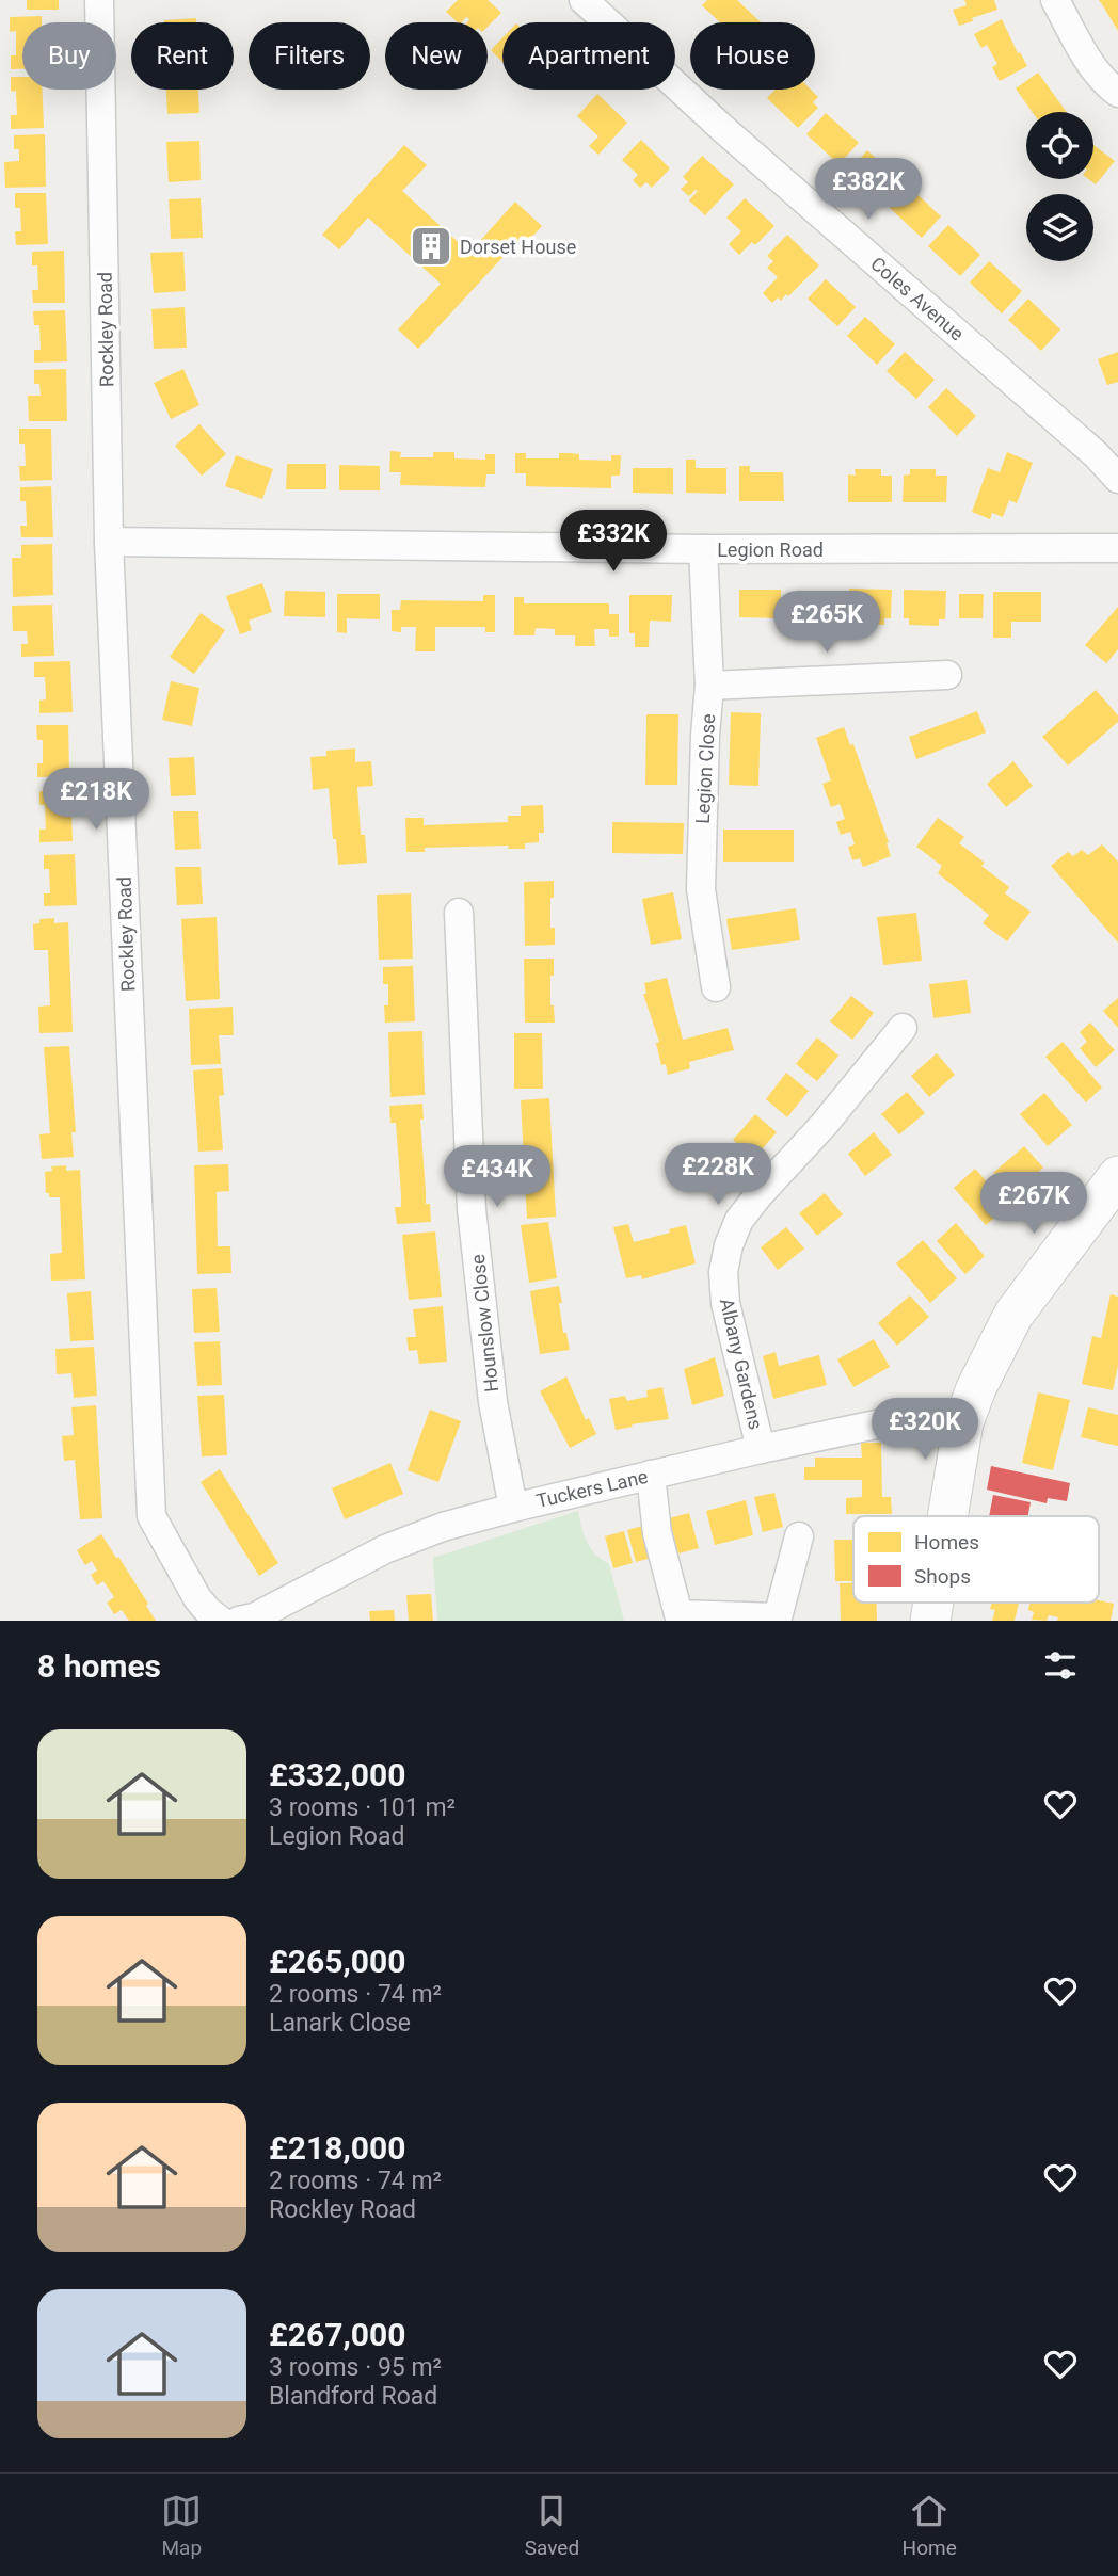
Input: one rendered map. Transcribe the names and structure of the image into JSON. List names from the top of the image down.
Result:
{
  "streets": {
    "street": [
      "Coles Avenue",
      "Rockley Road",
      "Legion Road",
      "Legion Close",
      "Hounslow Close",
      "Albany Gardens",
      "Tuckers Lane"
    ]
  },
  "crossings": [
    ["Rockley Road", "Legion Road"],
    ["Legion Road", "Legion Close"],
    ["Hounslow Close", "Tuckers Lane"],
    ["Albany Gardens", "Tuckers Lane"]
  ],
  "places": {
    "building": ["Dorset House"]
  },
  "legend": ["Homes", "Shops"],
  "page": {
    "chip": [
      "Buy",
      "Rent",
      "Filters",
      "New",
      "Apartment",
      "House"
    ],
    "price": [
      "£382K",
      "£332K",
      "£265K",
      "£218K",
      "£228K",
      "£434K",
      "£267K",
      "£320K"
    ],
    "heading": "8 homes",
    "list": [
      {
        "name": "£332,000",
        "note": "3 rooms · 101 m² · Legion Road"
      },
      {
        "name": "£265,000",
        "note": "2 rooms · 74 m² · Lanark Close"
      },
      {
        "name": "£218,000",
        "note": "2 rooms · 74 m² · Rockley Road"
      },
      {
        "name": "£267,000",
        "note": "3 rooms · 95 m² · Blandford Road"
      }
    ],
    "tabs": ["Map", "Saved", "Home"]
  }
}
